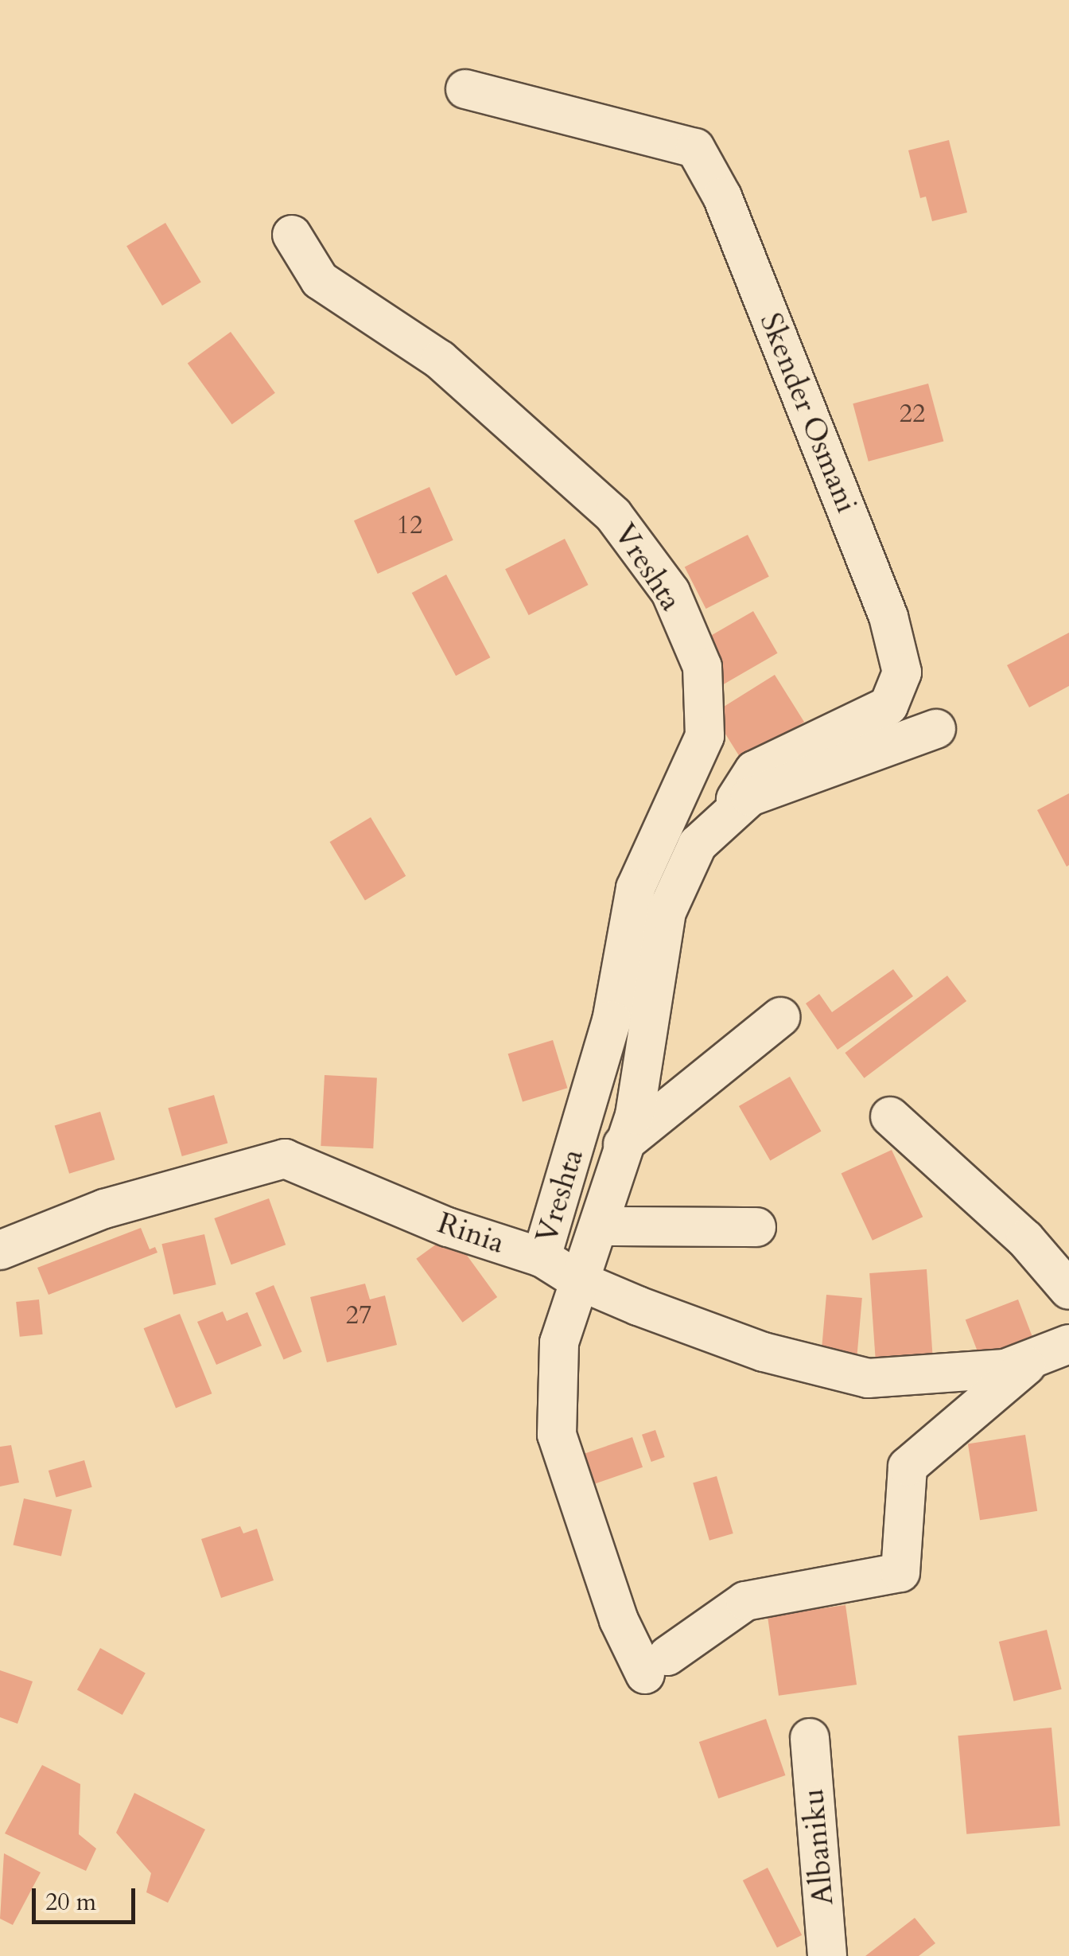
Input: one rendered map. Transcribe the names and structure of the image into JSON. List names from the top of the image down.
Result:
{
  "streets": {
    "street": [
      "Skender Osmani",
      "Vreshta",
      "Rinia",
      "Albaniku"
    ]
  },
  "crossings": [
    ["Skender Osmani", "Rinia"],
    ["Vreshta", "Rinia"]
  ],
  "house_numbers": ["22", "12", "27"],
  "scale_bar": "20 m"
}
